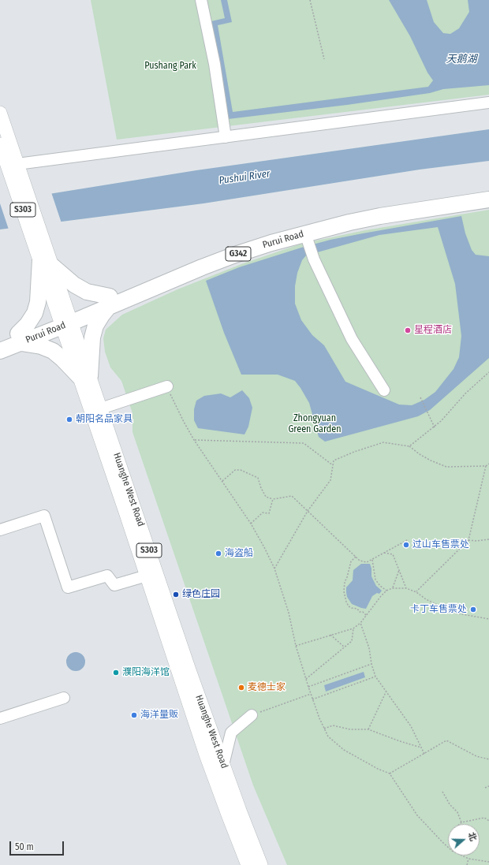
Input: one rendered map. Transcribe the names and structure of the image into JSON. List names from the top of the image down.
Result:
{
  "streets": {
    "highway": ["Purui Road", "G342"],
    "main road": ["S303", "Huanghe West Road"]
  },
  "crossings": [
    ["Purui Road", "Huanghe West Road"]
  ],
  "water": ["天鹅湖", "Pushui River"],
  "parks": ["Pushang Park", "Zhongyuan Green Garden"],
  "places": [
    "星程酒店",
    "朝阳名品家具",
    "过山车售票处",
    "海盗船",
    "绿色庄园",
    "卡丁车售票处",
    "濮阳海洋馆",
    "麦德士家",
    "海洋量贩"
  ],
  "scale_bar": "50 m",
  "north": "right"
}
